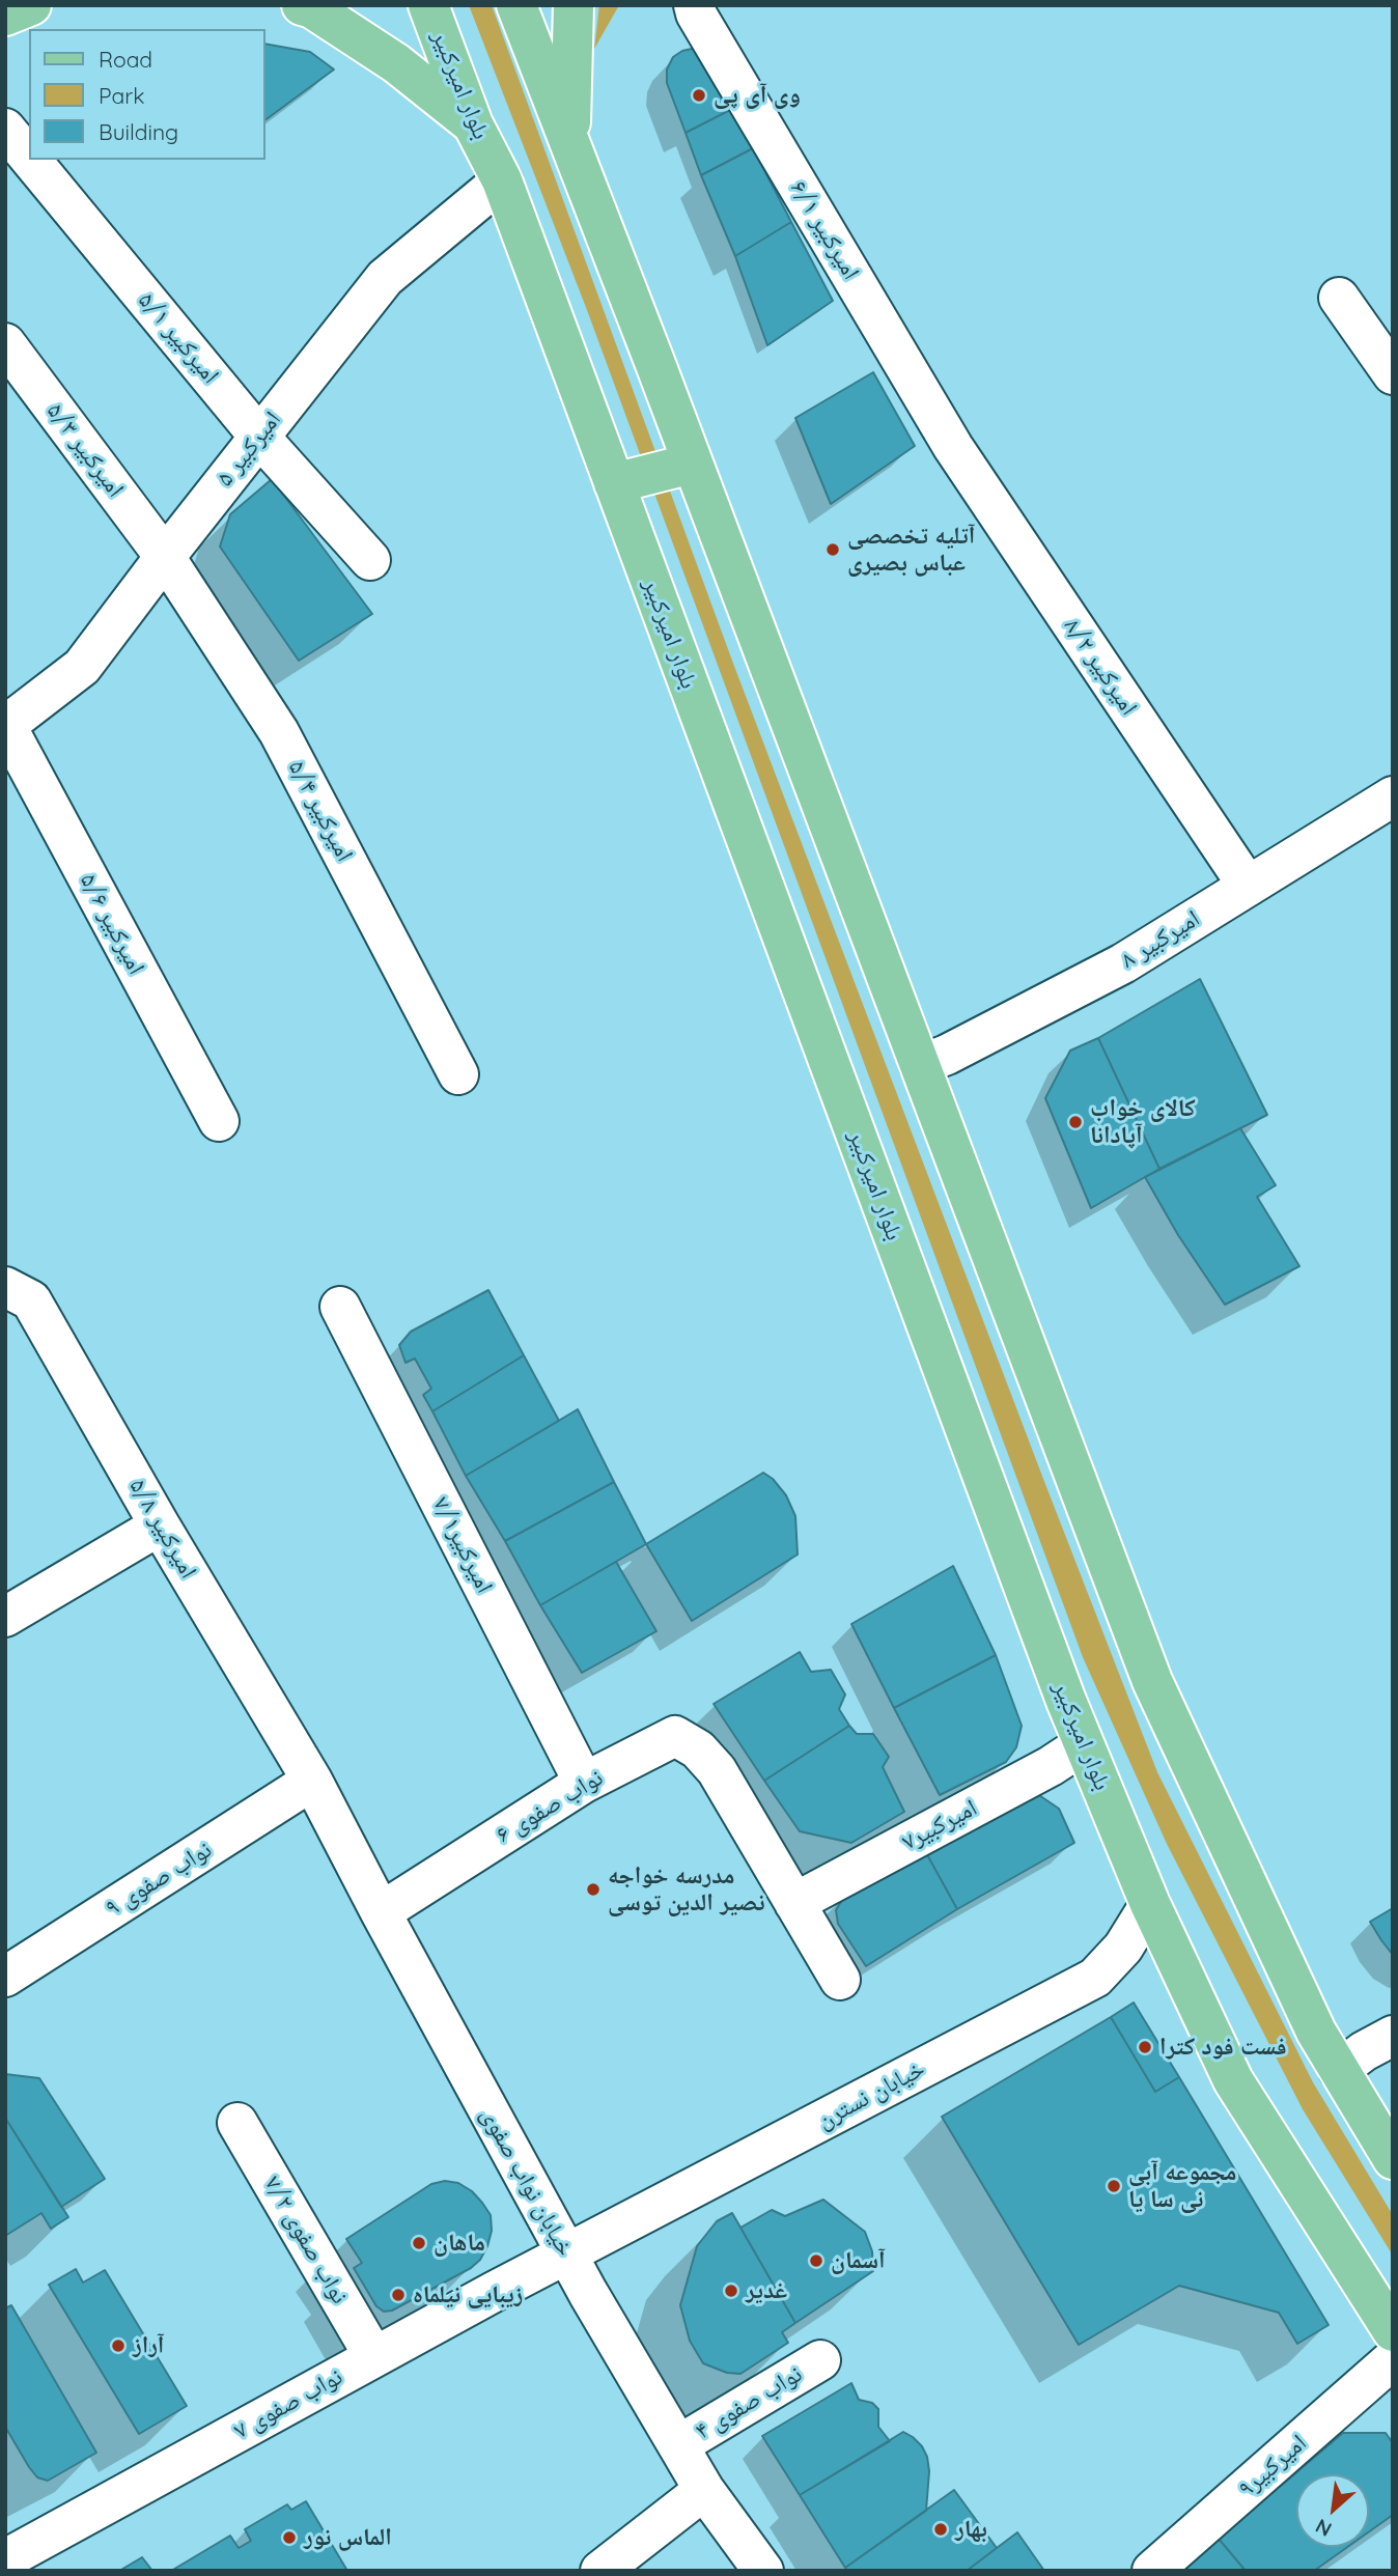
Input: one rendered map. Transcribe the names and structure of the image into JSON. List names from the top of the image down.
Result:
{
  "streets": {
    "main road": ["بلوار امیرکبیر"],
    "street": [
      "امیرکبیر ۶/۱",
      "امیرکبیر ۵/۱",
      "امیرکبیر ۵",
      "امیرکبیر ۵/۳",
      "امیرکبیر ۸/۲",
      "امیرکبیر ۵/۴",
      "امیرکبیر ۵/۶",
      "امیرکبیر ۸",
      "امیرکبیر ۵/۸",
      "امیرکبیر۷/۱",
      "نواب صفوی ۶",
      "امیرکبیر۷",
      "نواب صفوی ۹",
      "خیابان نسترن",
      "خیابان نواب صفوی",
      "نواب صفوی ۷/۲",
      "نواب صفوی ۴",
      "نواب صفوی ۷",
      "امیرکبیر۹"
    ]
  },
  "crossings": [
    ["بلوار امیرکبیر", "امیرکبیر ۵"],
    ["بلوار امیرکبیر", "امیرکبیر۷"],
    ["بلوار امیرکبیر", "خیابان نسترن"],
    ["امیرکبیر ۶/۱", "امیرکبیر ۸/۲"],
    ["امیرکبیر ۵/۱", "امیرکبیر ۵"],
    ["امیرکبیر ۵", "امیرکبیر ۵/۳"],
    ["امیرکبیر ۵", "امیرکبیر ۵/۴"],
    ["امیرکبیر ۵", "امیرکبیر ۵/۶"],
    ["امیرکبیر ۵/۳", "امیرکبیر ۵/۴"],
    ["امیرکبیر ۸/۲", "امیرکبیر ۸"],
    ["امیرکبیر ۵/۸", "نواب صفوی ۹"],
    ["امیرکبیر ۵/۸", "خیابان نواب صفوی"],
    ["امیرکبیر۷/۱", "نواب صفوی ۶"],
    ["نواب صفوی ۶", "امیرکبیر۷"],
    ["نواب صفوی ۶", "خیابان نواب صفوی"],
    ["نواب صفوی ۹", "خیابان نواب صفوی"],
    ["خیابان نسترن", "خیابان نواب صفوی"],
    ["خیابان نسترن", "نواب صفوی ۷"],
    ["خیابان نواب صفوی", "نواب صفوی ۴"],
    ["خیابان نواب صفوی", "نواب صفوی ۷"],
    ["نواب صفوی ۷/۲", "نواب صفوی ۷"]
  ],
  "places": [
    "وی آی پی",
    "آتلیه تخصصی عباس بصیری",
    "کالای خواب آپادانا",
    "مدرسه خواجه نصیر الدین توسی",
    "فست فود کترا",
    "مجموعه آبی نی سا یا",
    "ماهان",
    "آسمان",
    "غدیر",
    "زیبایی نیلماه",
    "آراز",
    "بهار",
    "الماس نور"
  ],
  "legend": ["Road", "Park", "Building"],
  "north": "bottom left"
}
